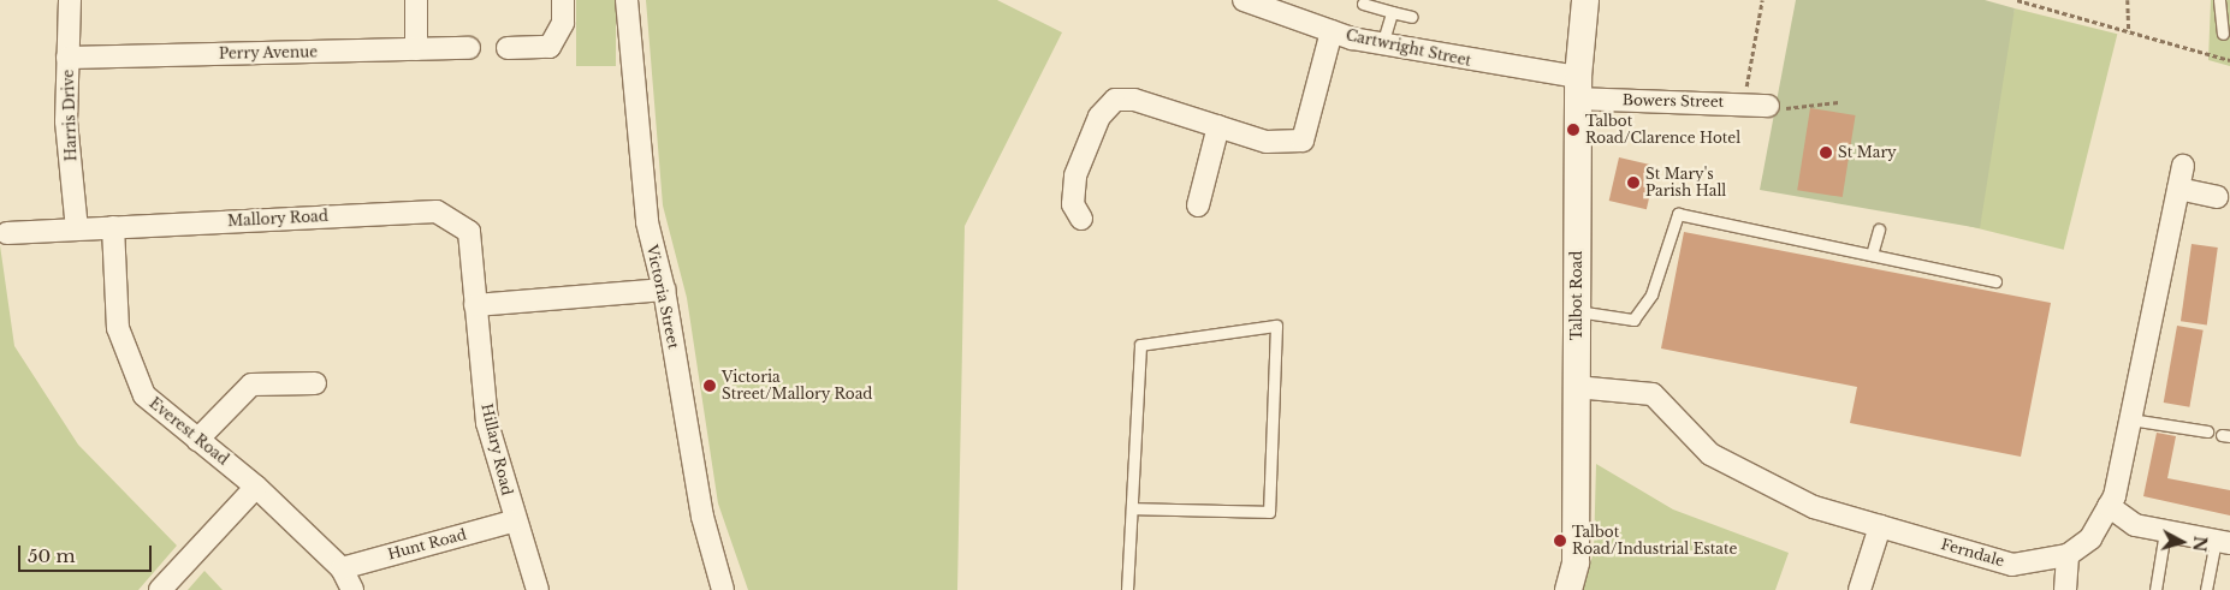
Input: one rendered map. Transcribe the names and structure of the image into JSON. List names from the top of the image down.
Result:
{
  "streets": {
    "street": [
      "Cartwright Street",
      "Perry Avenue",
      "Bowers Street",
      "Harris Drive",
      "Mallory Road",
      "Talbot Road",
      "Victoria Street",
      "Everest Road",
      "Hillary Road",
      "Hunt Road",
      "Ferndale"
    ]
  },
  "crossings": [
    ["Cartwright Street", "Bowers Street"],
    ["Cartwright Street", "Talbot Road"],
    ["Perry Avenue", "Harris Drive"],
    ["Bowers Street", "Talbot Road"],
    ["Harris Drive", "Mallory Road"],
    ["Mallory Road", "Everest Road"],
    ["Mallory Road", "Hillary Road"],
    ["Talbot Road", "Ferndale"],
    ["Everest Road", "Hunt Road"],
    ["Hillary Road", "Hunt Road"]
  ],
  "places": [
    "Talbot Road/Clarence Hotel",
    "St Mary",
    "St Mary's Parish Hall",
    "Victoria Street/Mallory Road",
    "Talbot Road/Industrial Estate"
  ],
  "scale_bar": "50 m",
  "north": "right"
}
